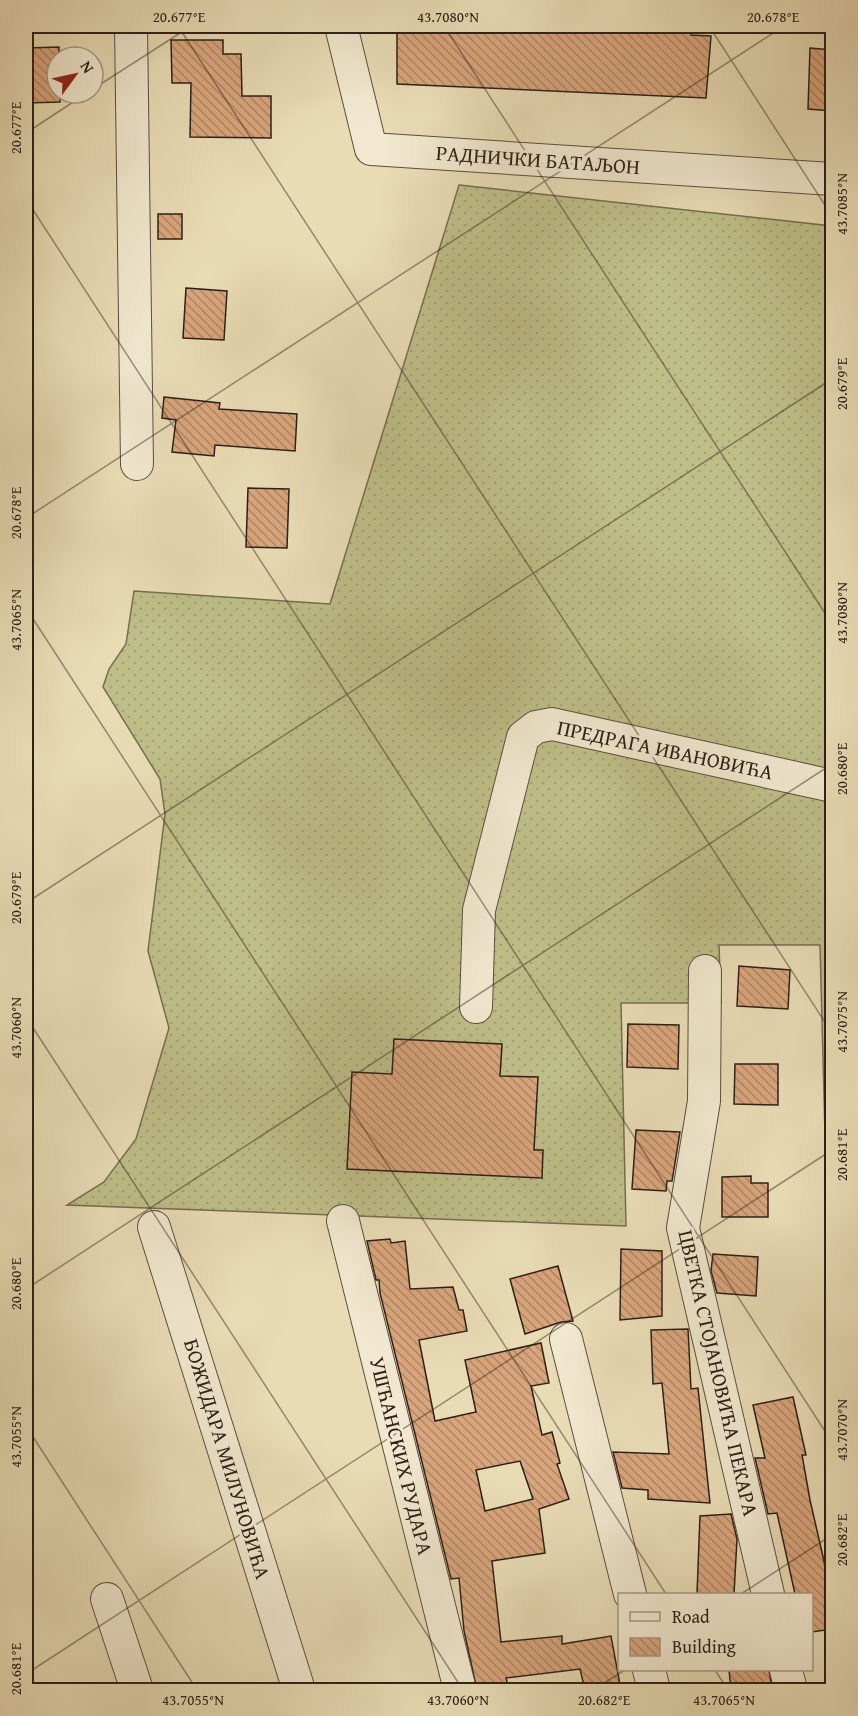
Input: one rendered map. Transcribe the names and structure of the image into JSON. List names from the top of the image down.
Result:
{
  "streets": {
    "street": [
      "РАДНИЧКИ БАТАЉОН",
      "ПРЕДРАГА ИВАНОВИЋА",
      "ЦВЕТКА СТОЈАНОВИЋА ПЕКАРА",
      "УШЋАНСКИХ РУДАРА",
      "БОЖИДАРА МИЛУНОВИЋА"
    ]
  },
  "legend": ["Road", "Building"],
  "north": "top right",
  "coordinates": [
    "20.677°E",
    "43.7080°N",
    "20.678°E",
    "43.7085°N",
    "20.679°E",
    "43.7065°N",
    "20.680°E",
    "43.7075°N",
    "43.7060°N",
    "20.681°E",
    "43.7070°N",
    "43.7055°N",
    "20.682°E"
  ]
}
